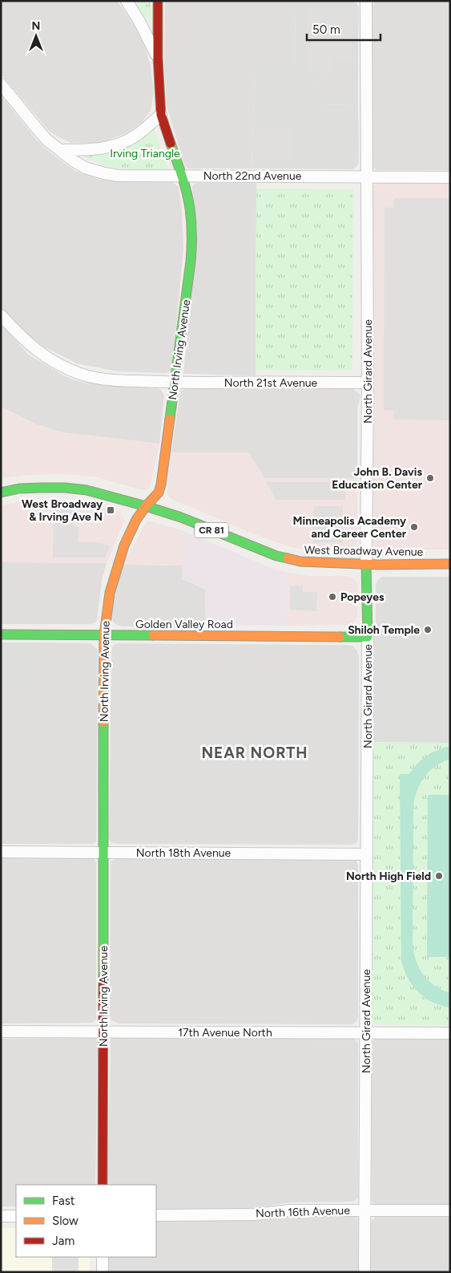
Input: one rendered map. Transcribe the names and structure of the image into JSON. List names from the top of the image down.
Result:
{
  "streets": {
    "street": [
      "North 22nd Avenue",
      "North Irving Avenue",
      "North Girard Avenue",
      "North 21st Avenue",
      "CR 81",
      "West Broadway Avenue",
      "Golden Valley Road",
      "North 18th Avenue",
      "17th Avenue North",
      "North 16th Avenue"
    ]
  },
  "crossings": [
    ["North 22nd Avenue", "North Irving Avenue"],
    ["North 22nd Avenue", "North Girard Avenue"],
    ["North Irving Avenue", "North 21st Avenue"],
    ["North Irving Avenue", "West Broadway Avenue"],
    ["North Irving Avenue", "Golden Valley Road"],
    ["North Irving Avenue", "North 18th Avenue"],
    ["North Irving Avenue", "17th Avenue North"],
    ["North Girard Avenue", "North 21st Avenue"],
    ["North Girard Avenue", "West Broadway Avenue"],
    ["North Girard Avenue", "Golden Valley Road"],
    ["North Girard Avenue", "North 18th Avenue"],
    ["North Girard Avenue", "17th Avenue North"],
    ["North Girard Avenue", "North 16th Avenue"]
  ],
  "districts": ["NEAR NORTH"],
  "parks": ["Irving Triangle"],
  "places": {
    "other": [
      "John B. Davis Education Center",
      "Minneapolis Academy and Career Center",
      "Popeyes",
      "Shiloh Temple",
      "North High Field"
    ],
    "transit": ["West Broadway & Irving Ave N"]
  },
  "legend": ["Fast", "Slow", "Jam"],
  "scale_bar": "50 m",
  "north": "top"
}
